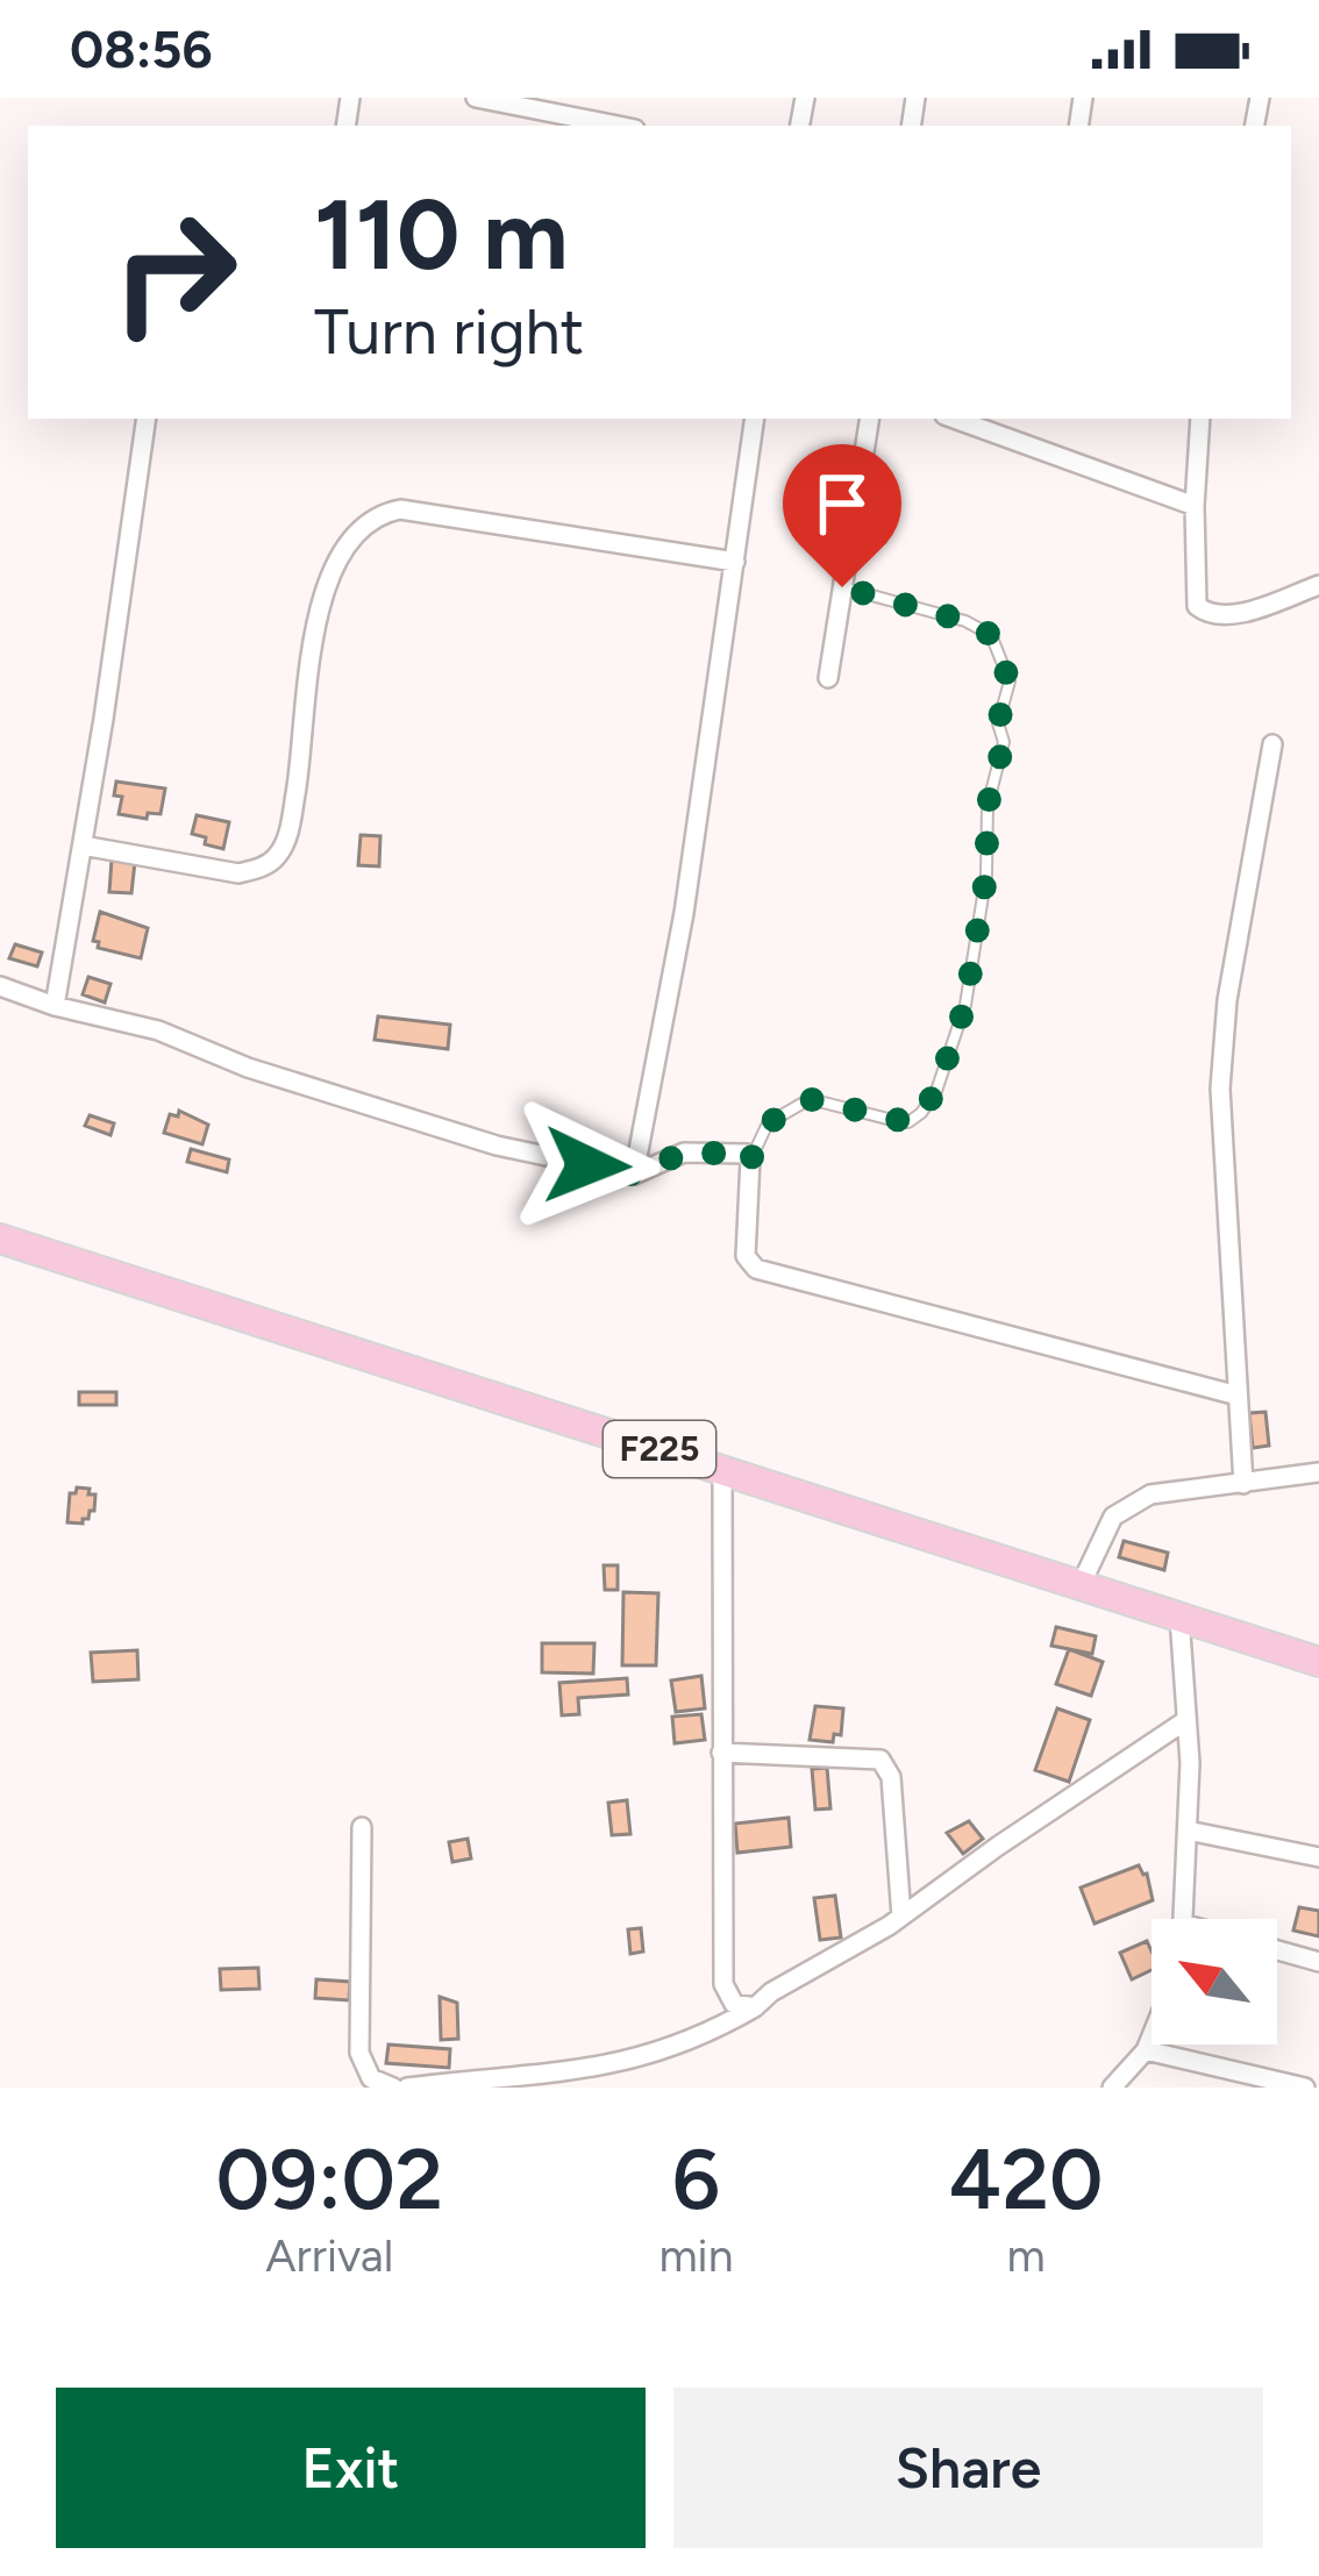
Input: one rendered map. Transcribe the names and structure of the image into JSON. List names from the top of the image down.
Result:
{
  "streets": {
    "main road": ["F225"]
  },
  "north": "top left",
  "page": {
    "status": "08:56",
    "turn": ["110 m", "Turn right"],
    "eta": [
      "09:02",
      "Arrival",
      "6",
      "min",
      "420",
      "m"
    ],
    "buttons": ["Exit", "Share"]
  }
}
